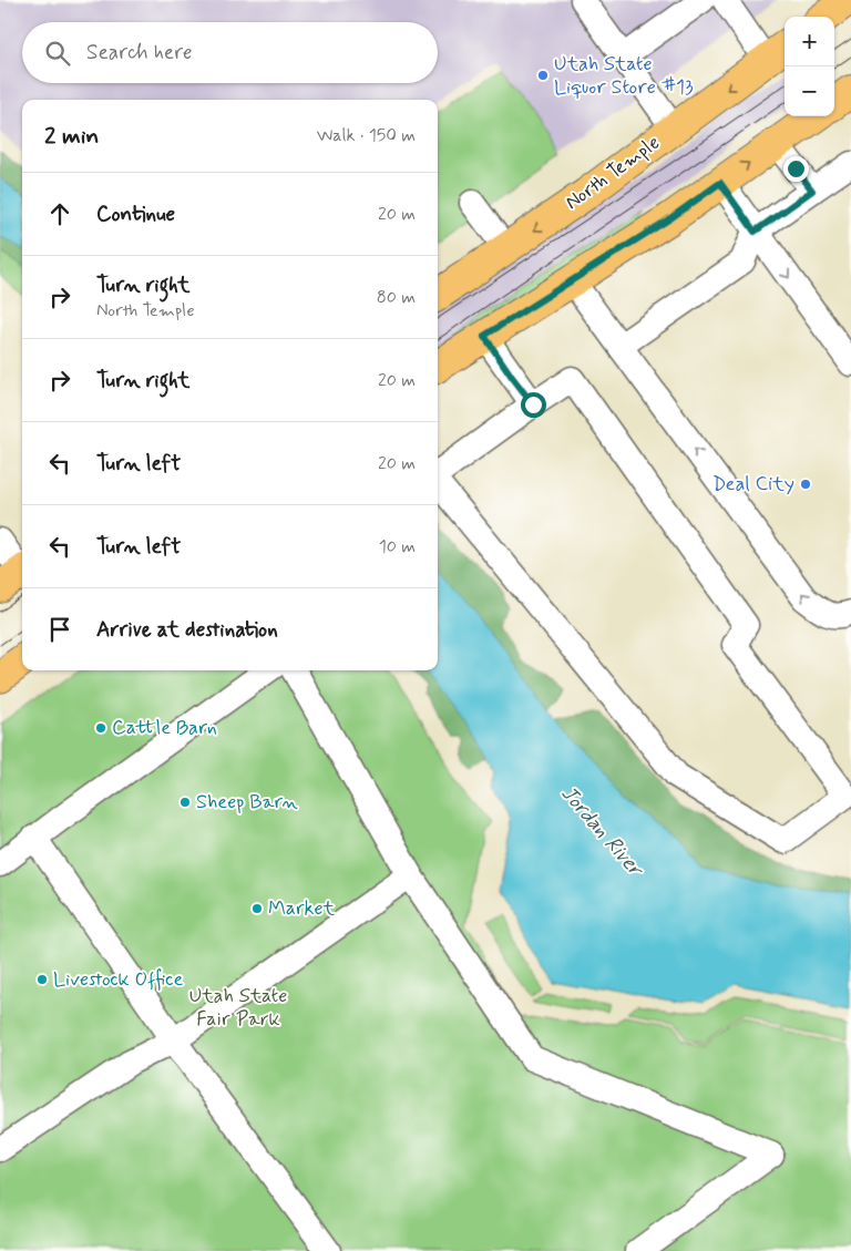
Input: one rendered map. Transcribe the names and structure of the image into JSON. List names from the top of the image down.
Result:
{
  "streets": {
    "main road": ["North Temple"]
  },
  "water": ["Jordan River"],
  "parks": ["Utah State Fair Park"],
  "places": [
    "Utah State Liquor Store #13",
    "Deal City",
    "Cattle Barn",
    "Sheep Barn",
    "Market",
    "Livestock Office"
  ],
  "page": {
    "map_buttons": ["+", "−"],
    "search": "Search here",
    "heading": ["2 min", "Walk · 150 m"],
    "list": [
      ["Continue", "20 m"],
      ["Turn right", "North Temple", "80 m"],
      ["Turn right", "20 m"],
      ["Turn left", "20 m"],
      ["Turn left", "10 m"],
      "Arrive at destination"
    ]
  }
}
